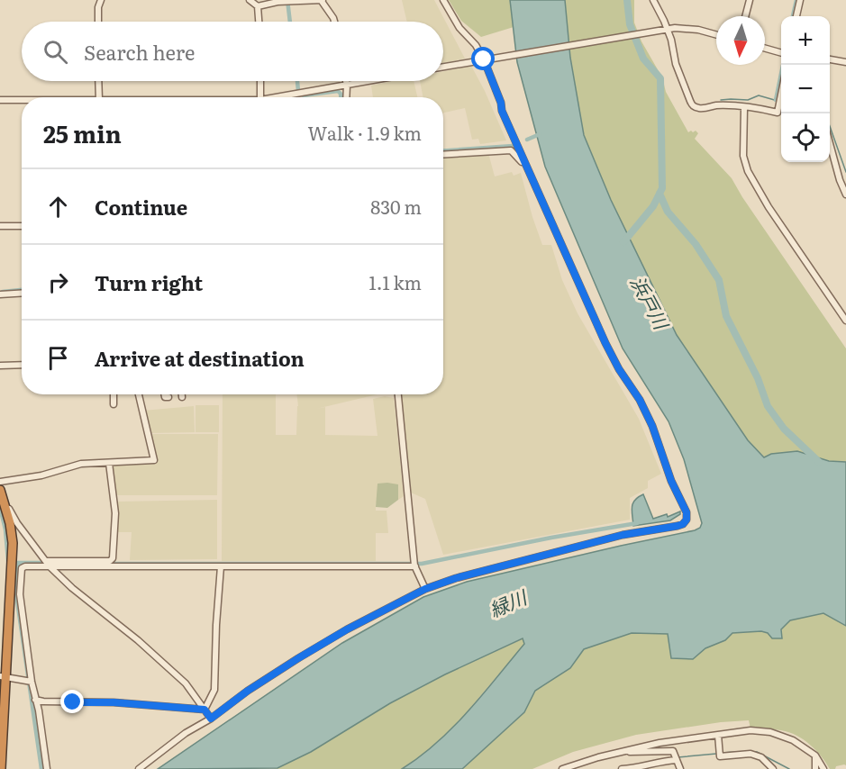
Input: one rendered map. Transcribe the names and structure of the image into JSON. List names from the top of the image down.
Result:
{
  "water": ["浜戸川", "緑川"],
  "north": "bottom",
  "page": {
    "map_buttons": ["+", "−"],
    "search": "Search here",
    "heading": ["25 min", "Walk · 1.9 km"],
    "list": [
      ["Continue", "830 m"],
      ["Turn right", "1.1 km"],
      "Arrive at destination"
    ]
  }
}
